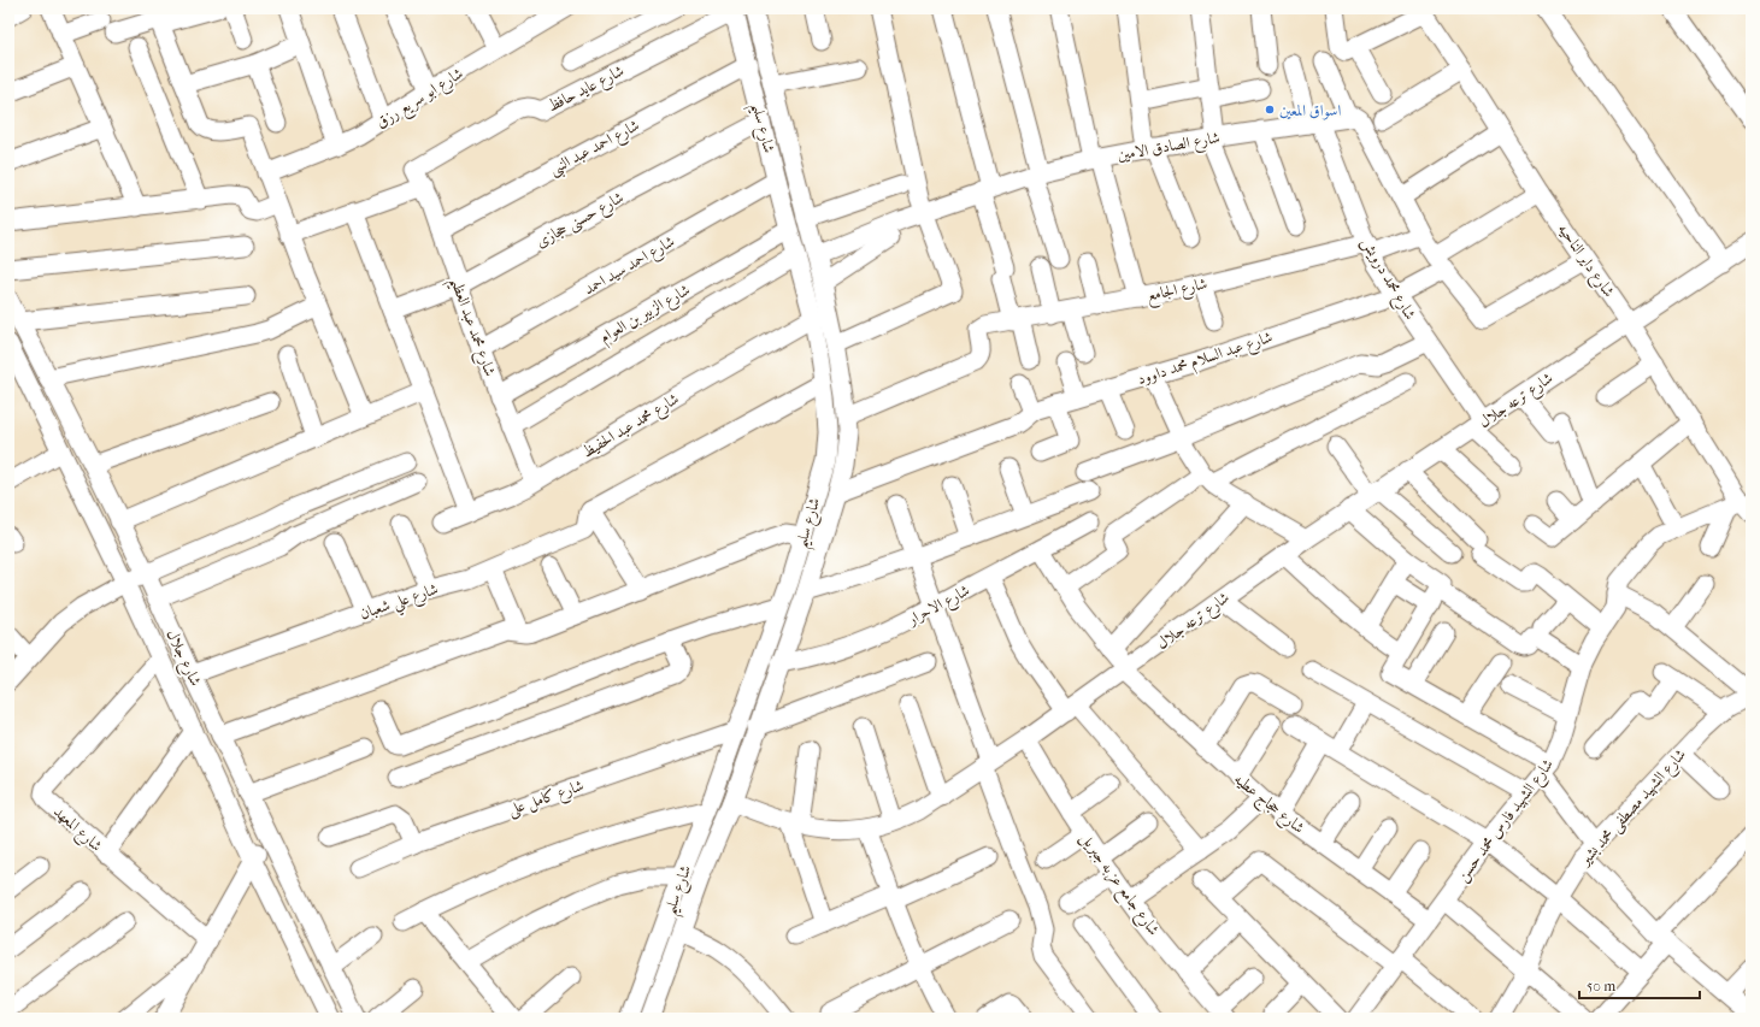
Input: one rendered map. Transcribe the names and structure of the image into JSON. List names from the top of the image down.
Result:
{
  "streets": {
    "street": [
      "شارع عايد حافظ",
      "شارع ابو سريع رزق",
      "شارع سليم",
      "شارع الصادق الامين",
      "شارع احمد عبد النبى",
      "شارع حسنى حجازى",
      "شارع داير الناحيه",
      "شارع احمد سيد احمد",
      "شارع محمد درويش",
      "شارع الجامع",
      "شارع الزبير بن العوام",
      "شارع محمد عبد العظيم",
      "شارع عبد السلام محمد داوود",
      "شارع ترعه جلال",
      "شارع محمد عبد الحفيظ",
      "شارع علي شعبان",
      "شارع الاحرار",
      "شارع جلال",
      "شارع كامل على",
      "شارع حجاج عطيه",
      "شارع الشهيد مصطفى محمد بشير",
      "شارع الشهيد فارس محمد حسن",
      "شارع المعهد",
      "شارع جامع عزبه جبريل"
    ]
  },
  "crossings": [
    ["شارع عايد حافظ", "شارع سليم"],
    ["شارع عايد حافظ", "شارع محمد عبد العظيم"],
    ["شارع سليم", "شارع الصادق الامين"],
    ["شارع سليم", "شارع احمد عبد النبى"],
    ["شارع سليم", "شارع حسنى حجازى"],
    ["شارع سليم", "شارع احمد سيد احمد"],
    ["شارع سليم", "شارع الجامع"],
    ["شارع سليم", "شارع الزبير بن العوام"],
    ["شارع سليم", "شارع عبد السلام محمد داوود"],
    ["شارع سليم", "شارع ترعه جلال"],
    ["شارع سليم", "شارع محمد عبد الحفيظ"],
    ["شارع سليم", "شارع الاحرار"],
    ["شارع سليم", "شارع كامل على"],
    ["شارع الصادق الامين", "شارع محمد درويش"],
    ["شارع احمد عبد النبى", "شارع محمد عبد العظيم"],
    ["شارع حسنى حجازى", "شارع محمد عبد العظيم"],
    ["شارع داير الناحيه", "شارع عبد السلام محمد داوود"],
    ["شارع داير الناحيه", "شارع ترعه جلال"],
    ["شارع داير الناحيه", "شارع الشهيد فارس محمد حسن"],
    ["شارع احمد سيد احمد", "شارع محمد عبد العظيم"],
    ["شارع محمد درويش", "شارع الجامع"],
    ["شارع محمد درويش", "شارع عبد السلام محمد داوود"],
    ["شارع محمد درويش", "شارع ترعه جلال"],
    ["شارع الزبير بن العوام", "شارع محمد عبد العظيم"],
    ["شارع محمد عبد العظيم", "شارع محمد عبد الحفيظ"],
    ["شارع ترعه جلال", "شارع حجاج عطيه"],
    ["شارع ترعه جلال", "شارع جامع عزبه جبريل"],
    ["شارع علي شعبان", "شارع جلال"],
    ["شارع الاحرار", "شارع حجاج عطيه"],
    ["شارع جلال", "شارع المعهد"],
    ["شارع حجاج عطيه", "شارع الشهيد فارس محمد حسن"]
  ],
  "places": ["اسواق المعين"],
  "scale_bar": "50 m"
}
